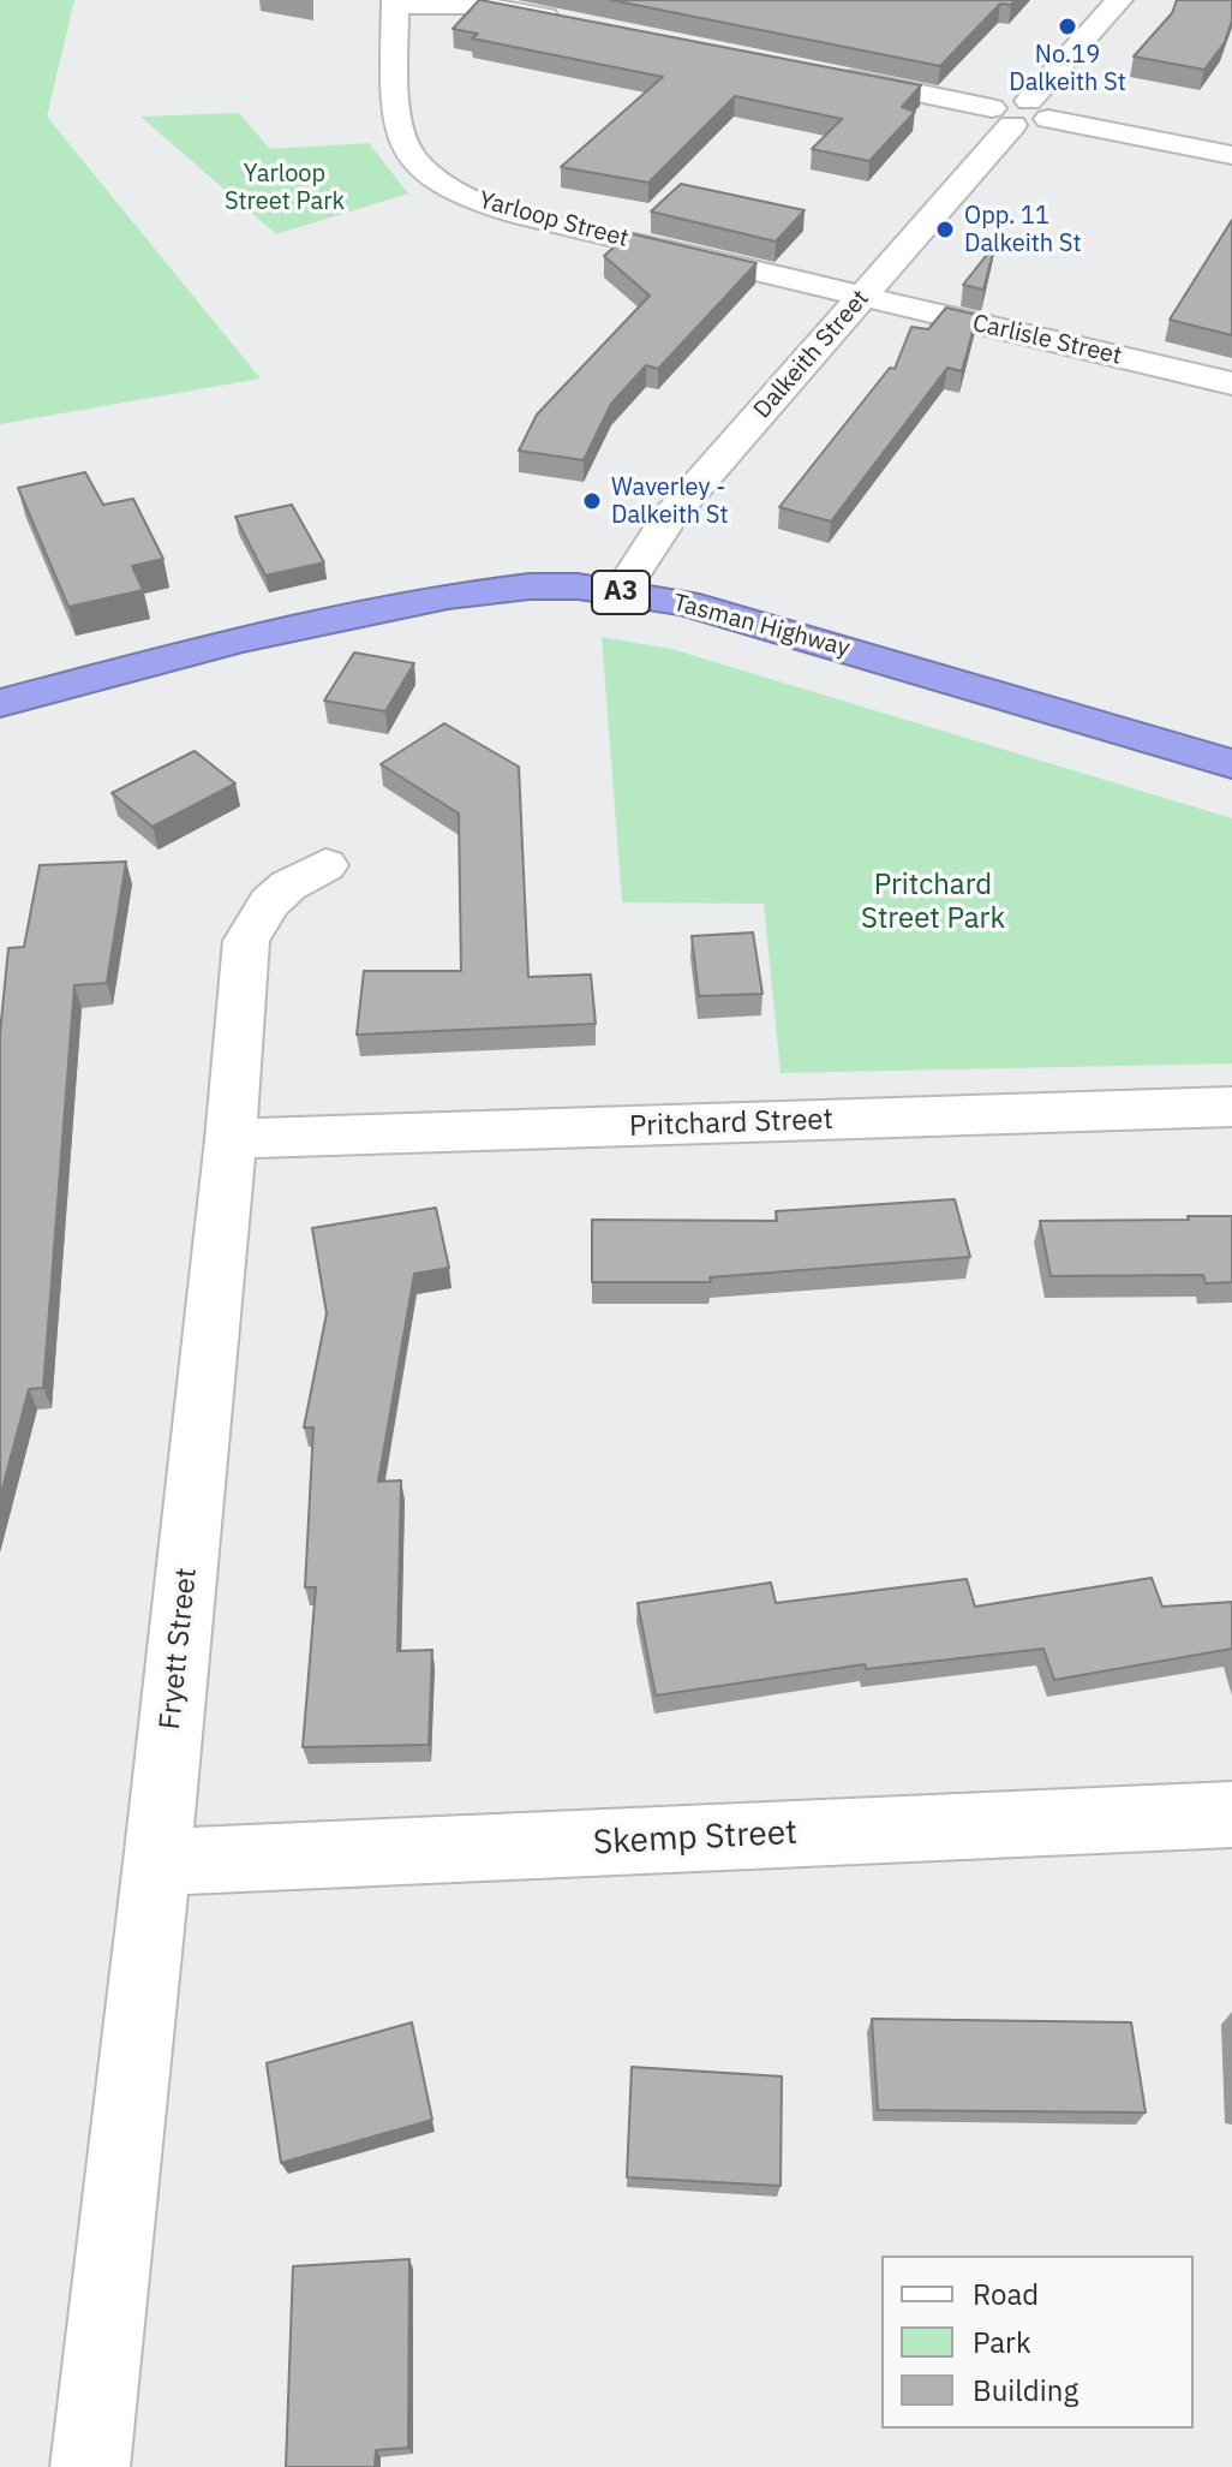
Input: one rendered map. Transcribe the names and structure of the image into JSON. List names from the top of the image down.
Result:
{
  "streets": {
    "highway": ["A3", "Tasman Highway"],
    "street": [
      "Yarloop Street",
      "Carlisle Street",
      "Dalkeith Street",
      "Pritchard Street",
      "Fryett Street",
      "Skemp Street"
    ]
  },
  "crossings": [
    ["Yarloop Street", "Carlisle Street"],
    ["Yarloop Street", "Dalkeith Street"],
    ["Carlisle Street", "Dalkeith Street"],
    ["Dalkeith Street", "Tasman Highway"],
    ["Pritchard Street", "Fryett Street"],
    ["Fryett Street", "Skemp Street"]
  ],
  "parks": ["Yarloop Street Park", "Pritchard Street Park"],
  "places": ["No.19 Dalkeith St", "Opp. 11 Dalkeith St", "Waverley - Dalkeith St"],
  "legend": ["Road", "Park", "Building"]
}
